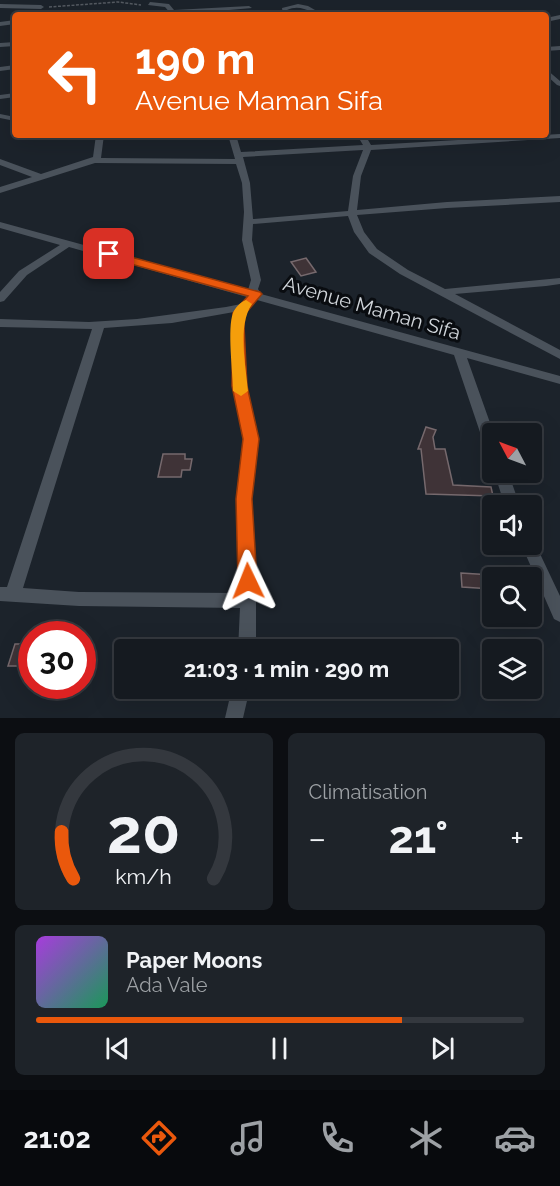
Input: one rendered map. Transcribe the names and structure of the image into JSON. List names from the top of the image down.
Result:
{
  "streets": {
    "street": ["Avenue Maman Sifa"]
  },
  "north": "top left",
  "page": {
    "turn": ["190 m", "Avenue Maman Sifa"],
    "limit": "30",
    "trip": "21:03 · 1 min · 290 m",
    "tile": "Climatisation",
    "heat": ["−", "21°", "+"],
    "song": ["Paper Moons", "Ada Vale"],
    "tabs": "21:02",
    "gauge": ["20", "km/h"]
  }
}
